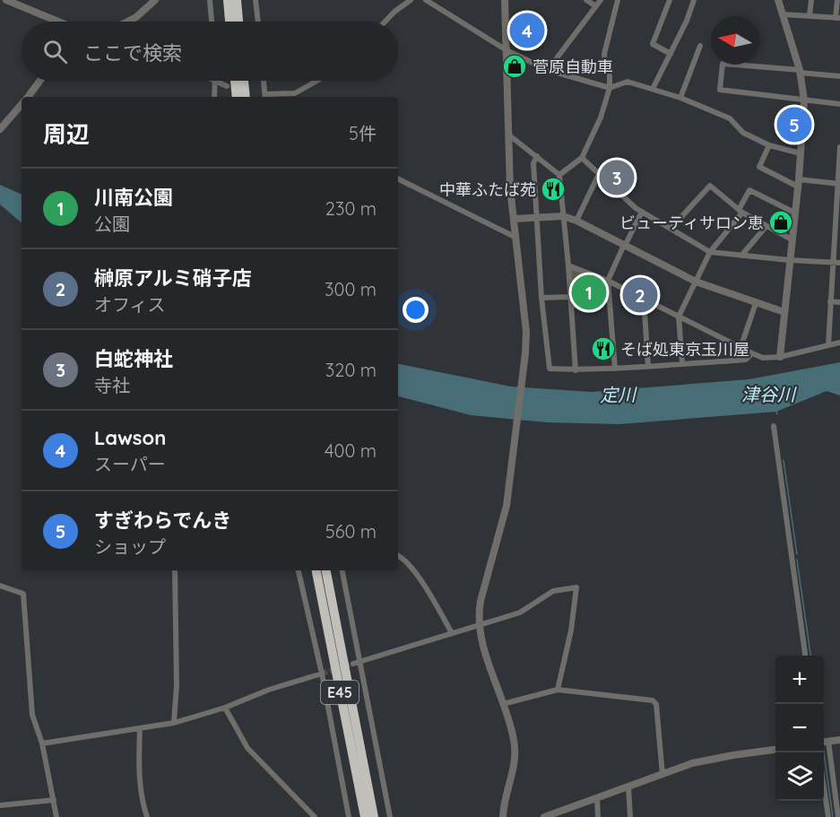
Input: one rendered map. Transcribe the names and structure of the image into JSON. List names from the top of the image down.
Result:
{
  "streets": {
    "highway": ["E45"]
  },
  "water": ["津谷川", "定川"],
  "places": {
    "shop": ["菅原自動車", "ビューティサロン恵"],
    "restaurant": ["中華ふたば苑", "そば処東京玉川屋"]
  },
  "north": "left",
  "page": {
    "pins": [
      "4",
      "5",
      "3",
      "1",
      "2"
    ],
    "search": "ここで検索",
    "heading": ["周辺", "5件"],
    "list": [
      {
        "mark": "1",
        "name": "川南公園",
        "note": "公園",
        "value": "230 m"
      },
      {
        "mark": "2",
        "name": "榊原アルミ硝子店",
        "note": "オフィス",
        "value": "300 m"
      },
      {
        "mark": "3",
        "name": "白蛇神社",
        "note": "寺社",
        "value": "320 m"
      },
      {
        "mark": "4",
        "name": "Lawson",
        "note": "スーパー",
        "value": "400 m"
      },
      {
        "mark": "5",
        "name": "すぎわらでんき",
        "note": "ショップ",
        "value": "560 m"
      }
    ],
    "map_buttons": ["+", "−"]
  }
}
